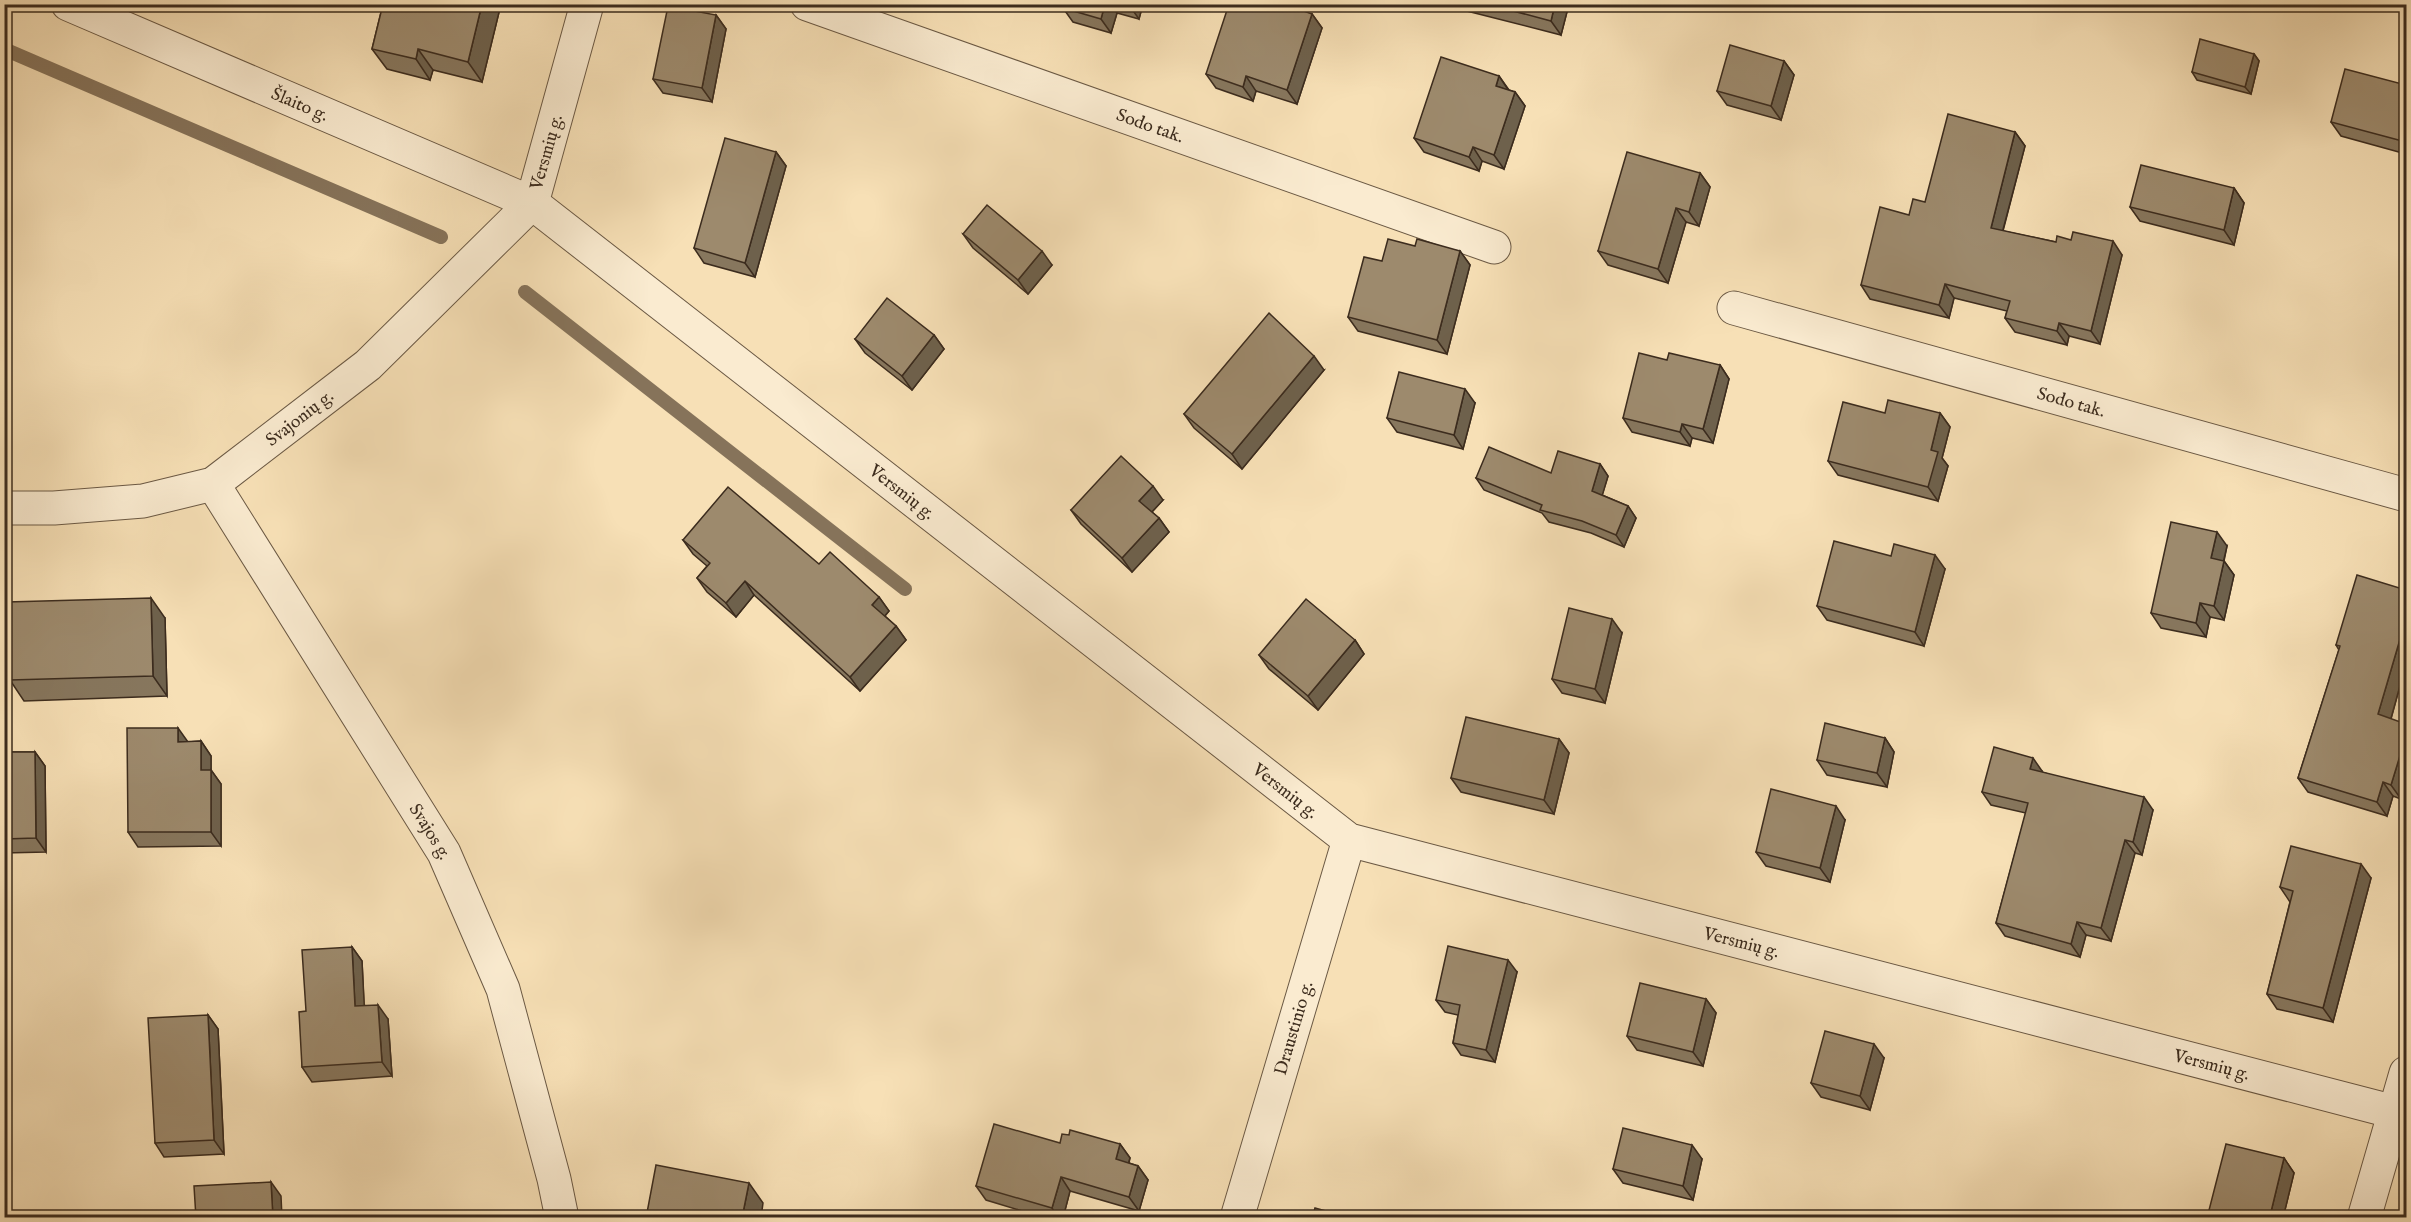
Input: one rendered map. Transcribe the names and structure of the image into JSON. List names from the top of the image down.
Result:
{
  "streets": {
    "street": [
      "Šlaito g.",
      "Sodo tak.",
      "Versmių g.",
      "Svajonių g.",
      "Svajos g.",
      "Draustinio g."
    ]
  },
  "crossings": [
    ["Šlaito g.", "Versmių g."],
    ["Šlaito g.", "Svajonių g."],
    ["Versmių g.", "Svajonių g."],
    ["Versmių g.", "Draustinio g."],
    ["Svajonių g.", "Svajos g."]
  ]
}
